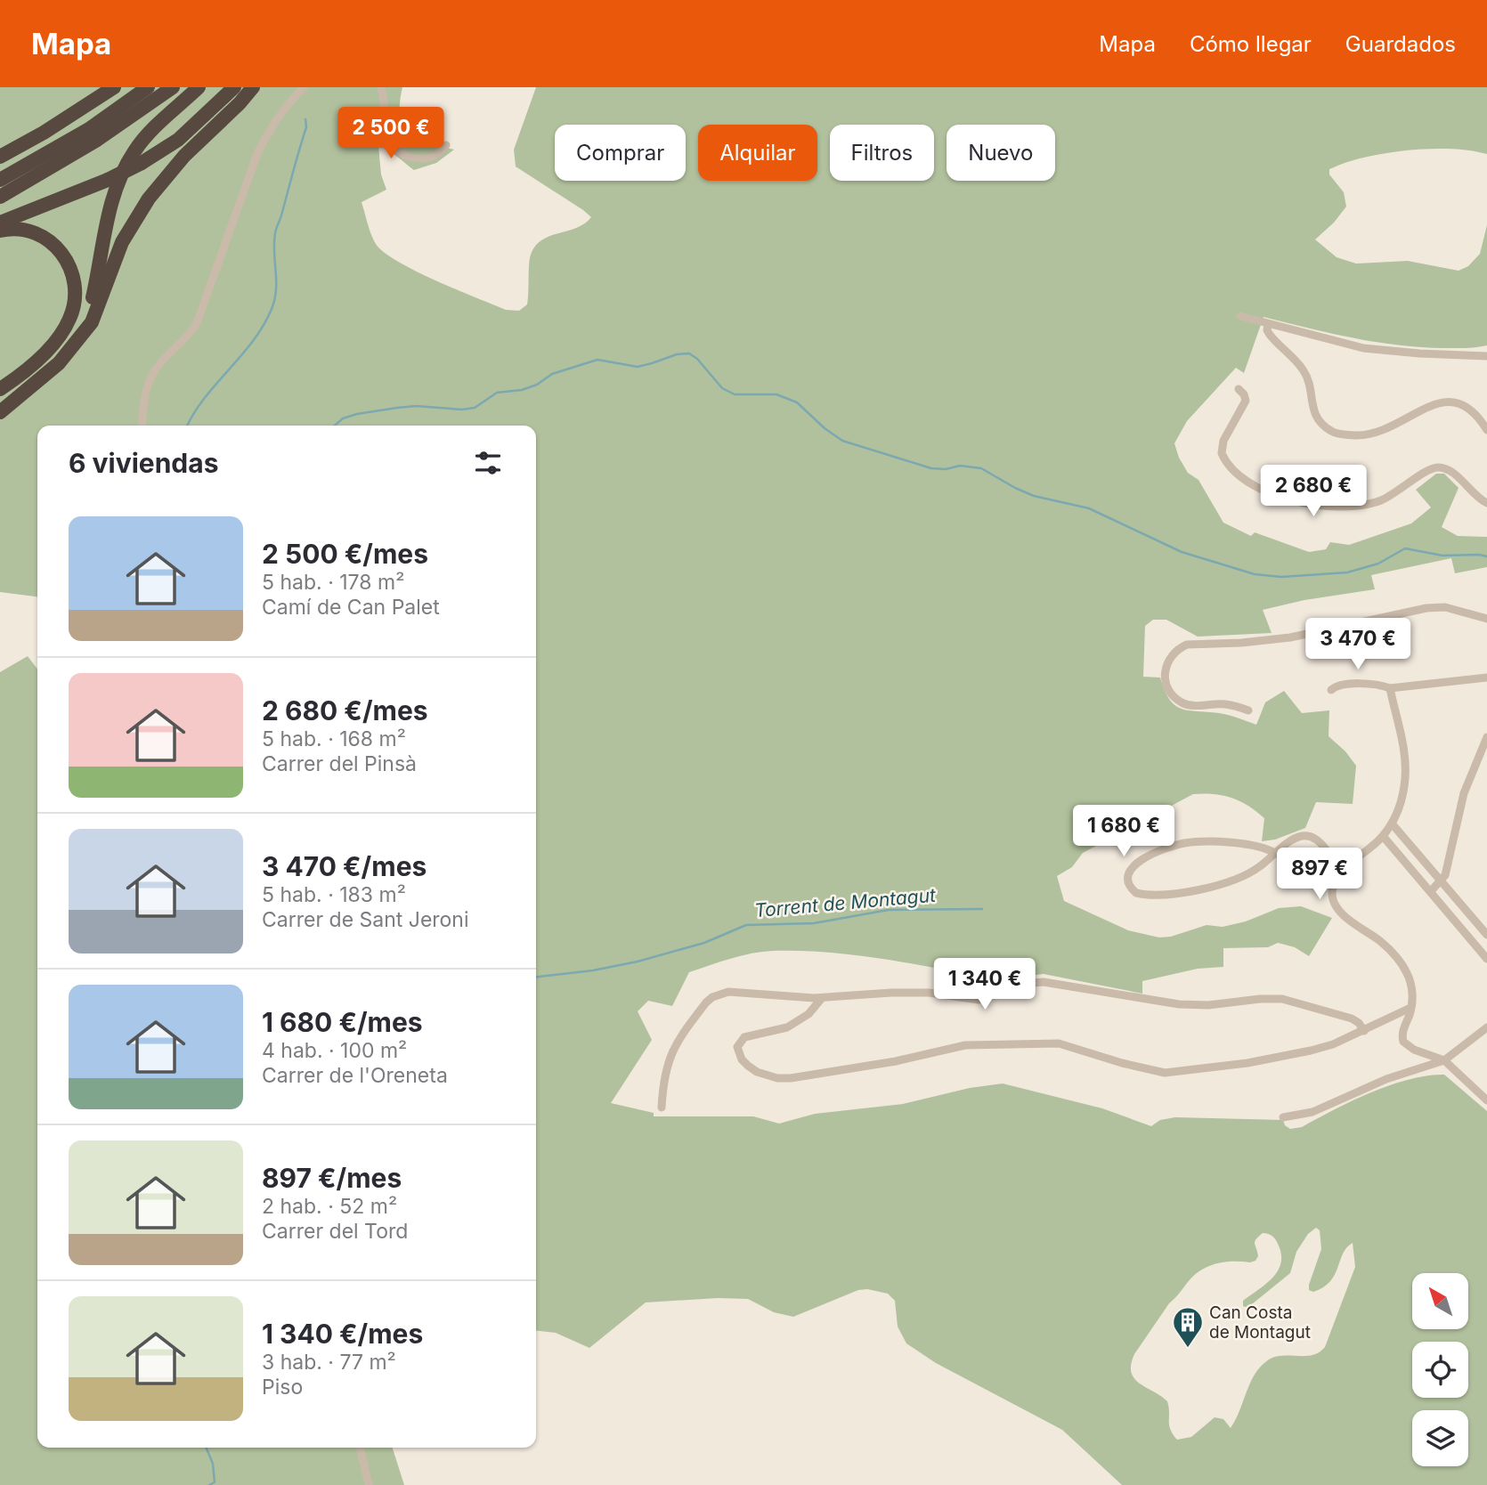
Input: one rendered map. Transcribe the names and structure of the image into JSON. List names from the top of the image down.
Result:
{
  "water": ["Torrent de Montagut"],
  "places": {
    "building": ["Can Costa de Montagut"]
  },
  "north": "top left",
  "page": {
    "header": "Mapa",
    "nav": ["Mapa", "Cómo llegar", "Guardados"],
    "price": [
      "2 500 €",
      "2 680 €",
      "3 470 €",
      "1 680 €",
      "897 €",
      "1 340 €"
    ],
    "chip": [
      "Comprar",
      "Alquilar",
      "Filtros",
      "Nuevo"
    ],
    "heading": "6 viviendas",
    "list": [
      {
        "name": "2 500 €/mes",
        "note": "5 hab. · 178 m² · Camí de Can Palet"
      },
      {
        "name": "2 680 €/mes",
        "note": "5 hab. · 168 m² · Carrer del Pinsà"
      },
      {
        "name": "3 470 €/mes",
        "note": "5 hab. · 183 m² · Carrer de Sant Jeroni"
      },
      {
        "name": "1 680 €/mes",
        "note": "4 hab. · 100 m² · Carrer de l'Oreneta"
      },
      {
        "name": "897 €/mes",
        "note": "2 hab. · 52 m² · Carrer del Tord"
      },
      {
        "name": "1 340 €/mes",
        "note": "3 hab. · 77 m² · Piso"
      }
    ]
  }
}
